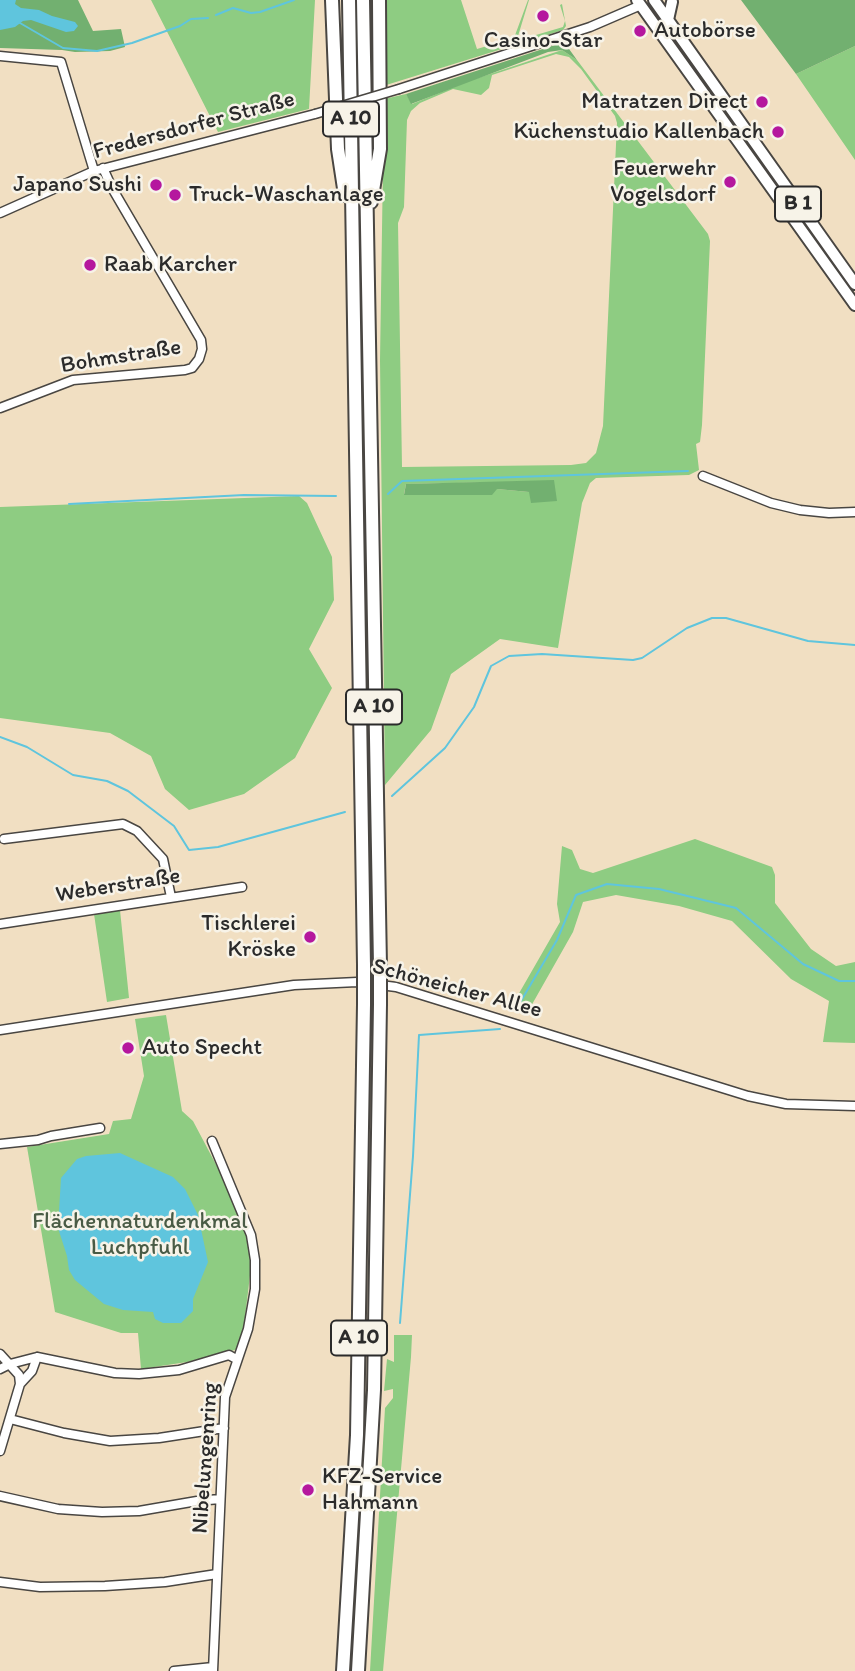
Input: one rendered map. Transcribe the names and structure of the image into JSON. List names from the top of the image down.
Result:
{
  "streets": {
    "highway": ["A 10"],
    "main road": ["B 1"],
    "street": [
      "Fredersdorfer Straße",
      "Bohmstraße",
      "Weberstraße",
      "Schöneicher Allee",
      "Nibelungenring"
    ]
  },
  "crossings": [
    ["Fredersdorfer Straße", "B 1"],
    ["Fredersdorfer Straße", "Bohmstraße"]
  ],
  "parks": ["Flächennaturdenkmal Luchpfuhl"],
  "places": [
    "Casino-Star",
    "Autobörse",
    "Matratzen Direct",
    "Küchenstudio Kallenbach",
    "Feuerwehr Vogelsdorf",
    "Japano Sushi",
    "Truck-Waschanlage",
    "Raab Karcher",
    "Tischlerei Kröske",
    "Auto Specht",
    "KFZ-Service Hahmann"
  ]
}
